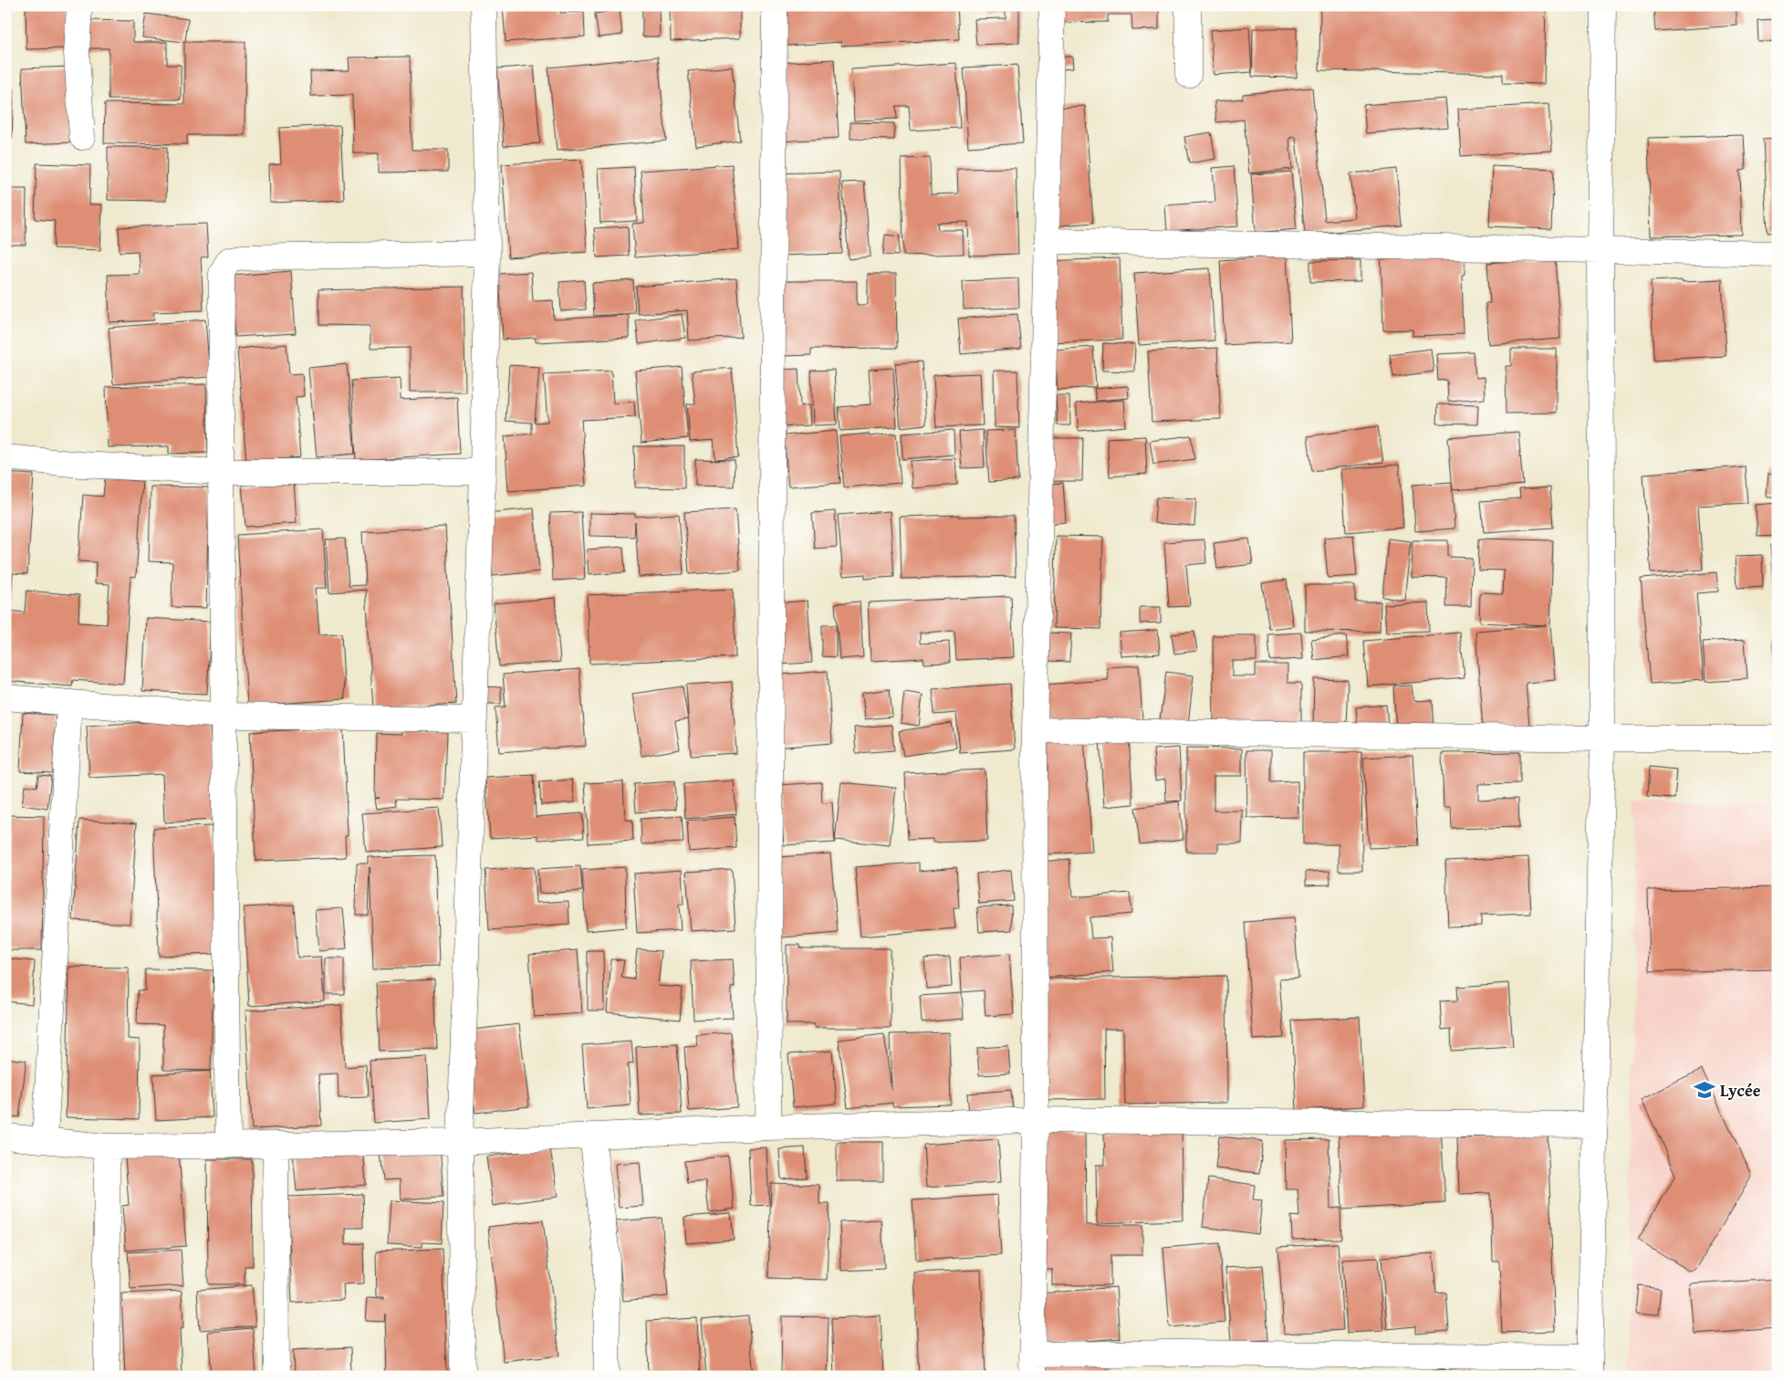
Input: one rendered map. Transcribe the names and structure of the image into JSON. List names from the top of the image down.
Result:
{
  "places": {
    "school or university": ["Lycée"]
  }
}
